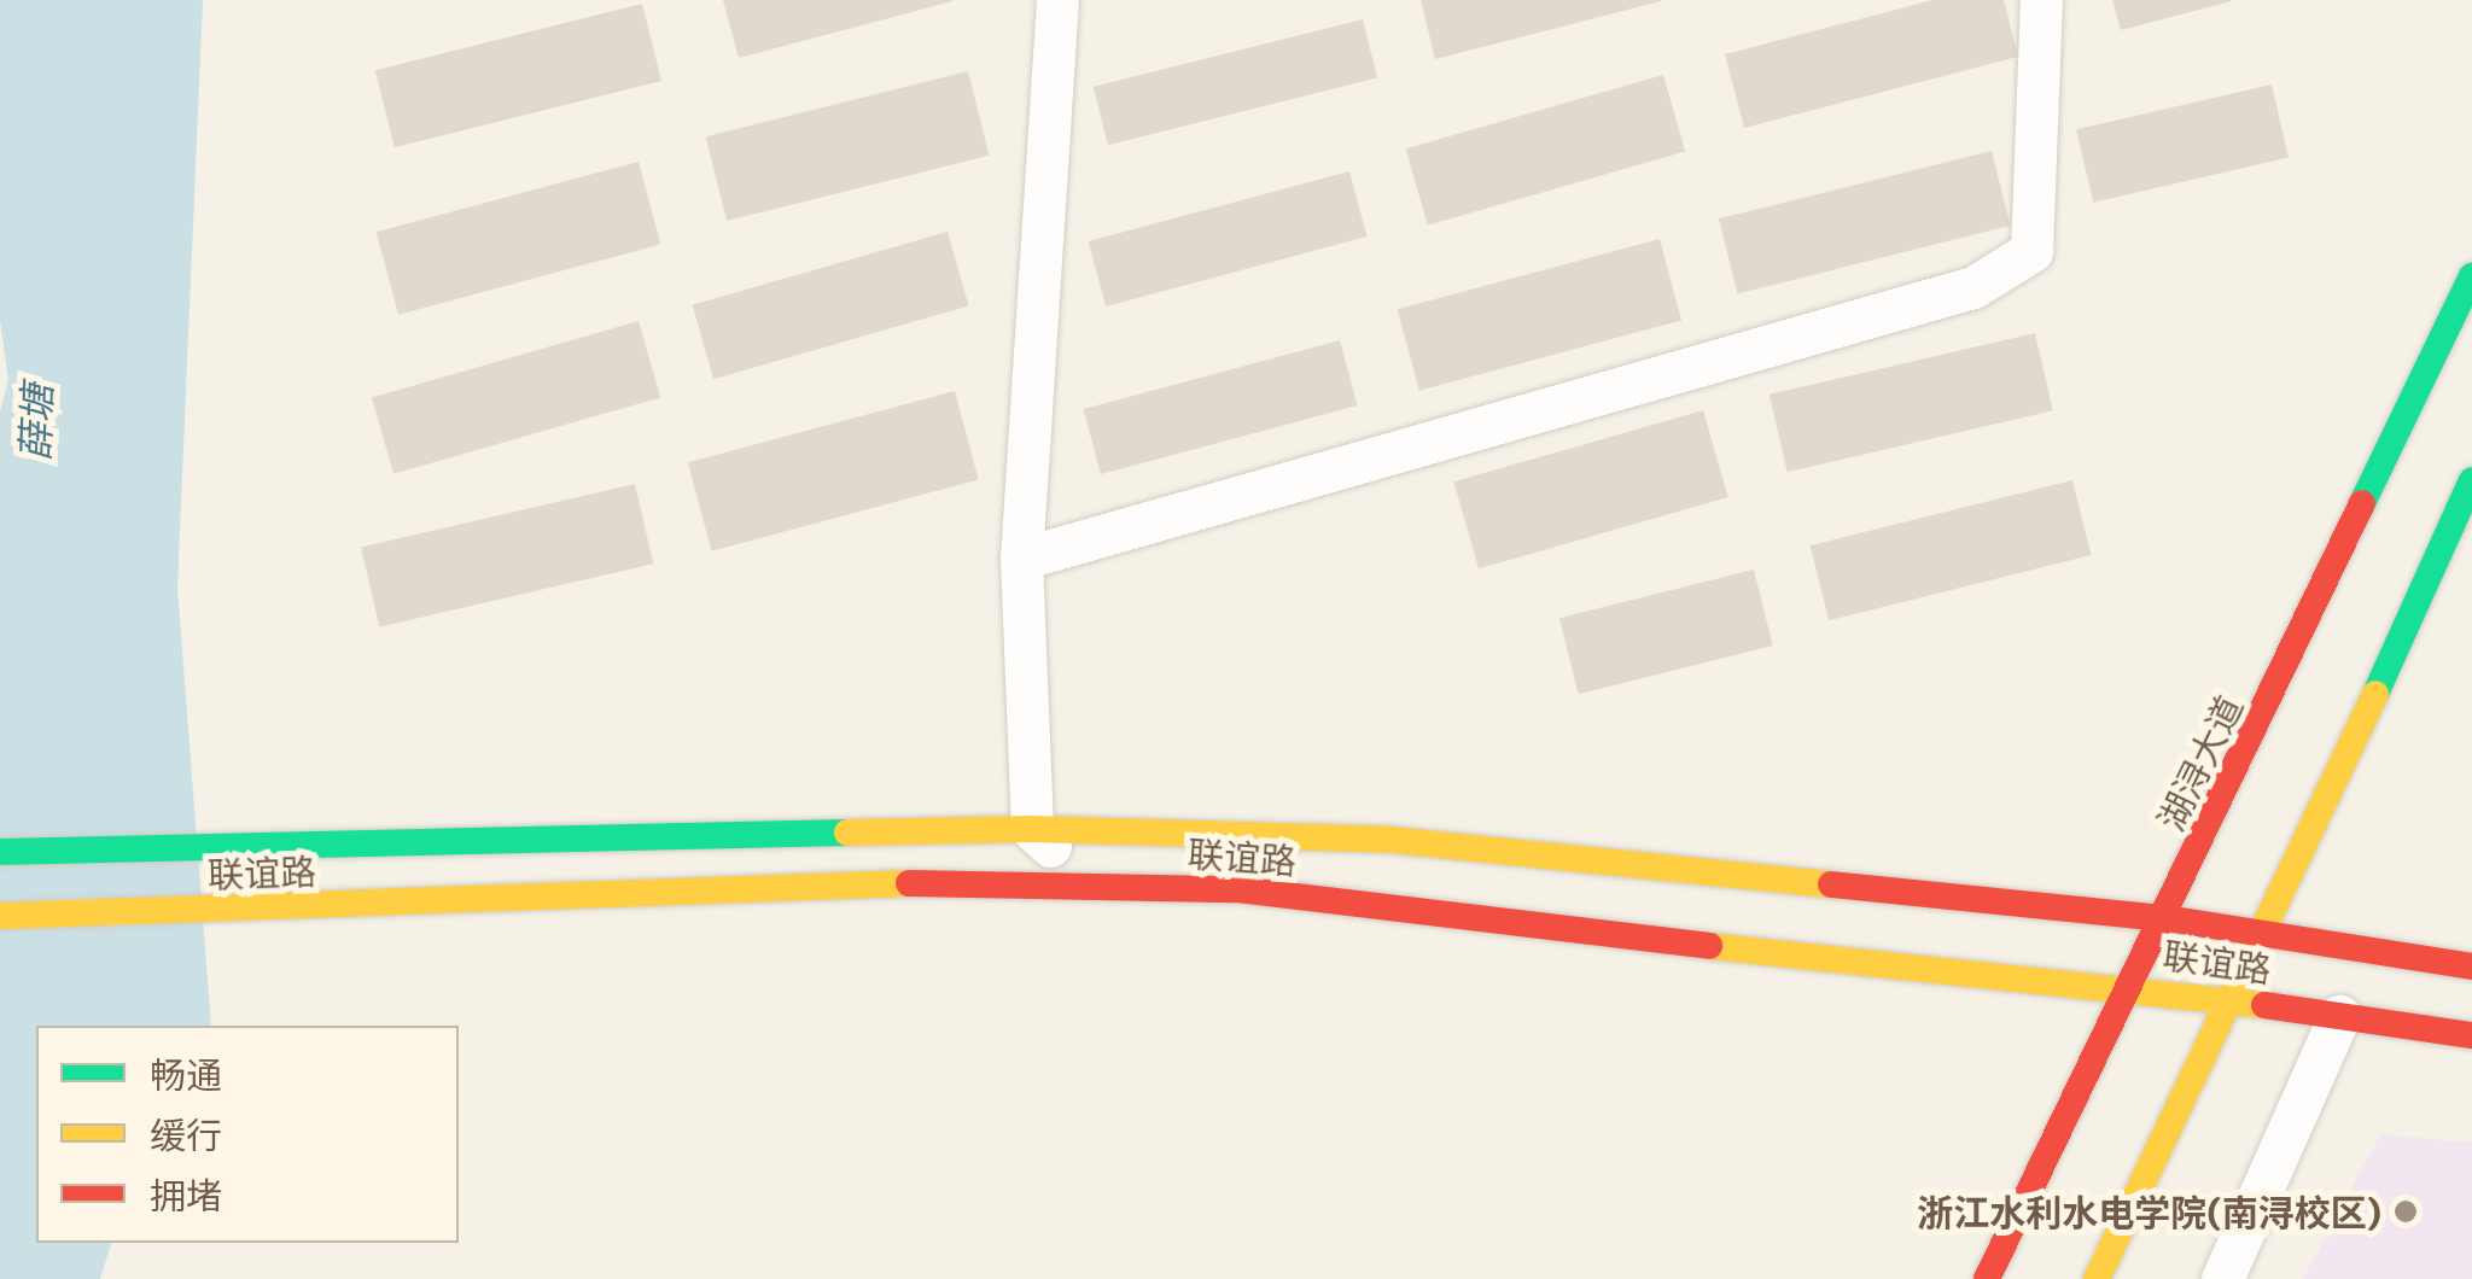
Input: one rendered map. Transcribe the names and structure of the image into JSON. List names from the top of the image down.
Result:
{
  "streets": {
    "street": ["湖浔大道", "联谊路"]
  },
  "crossings": [
    ["湖浔大道", "联谊路"]
  ],
  "water": ["薛塘"],
  "places": ["浙江水利水电学院(南浔校区)"],
  "legend": ["畅通", "缓行", "拥堵"]
}
